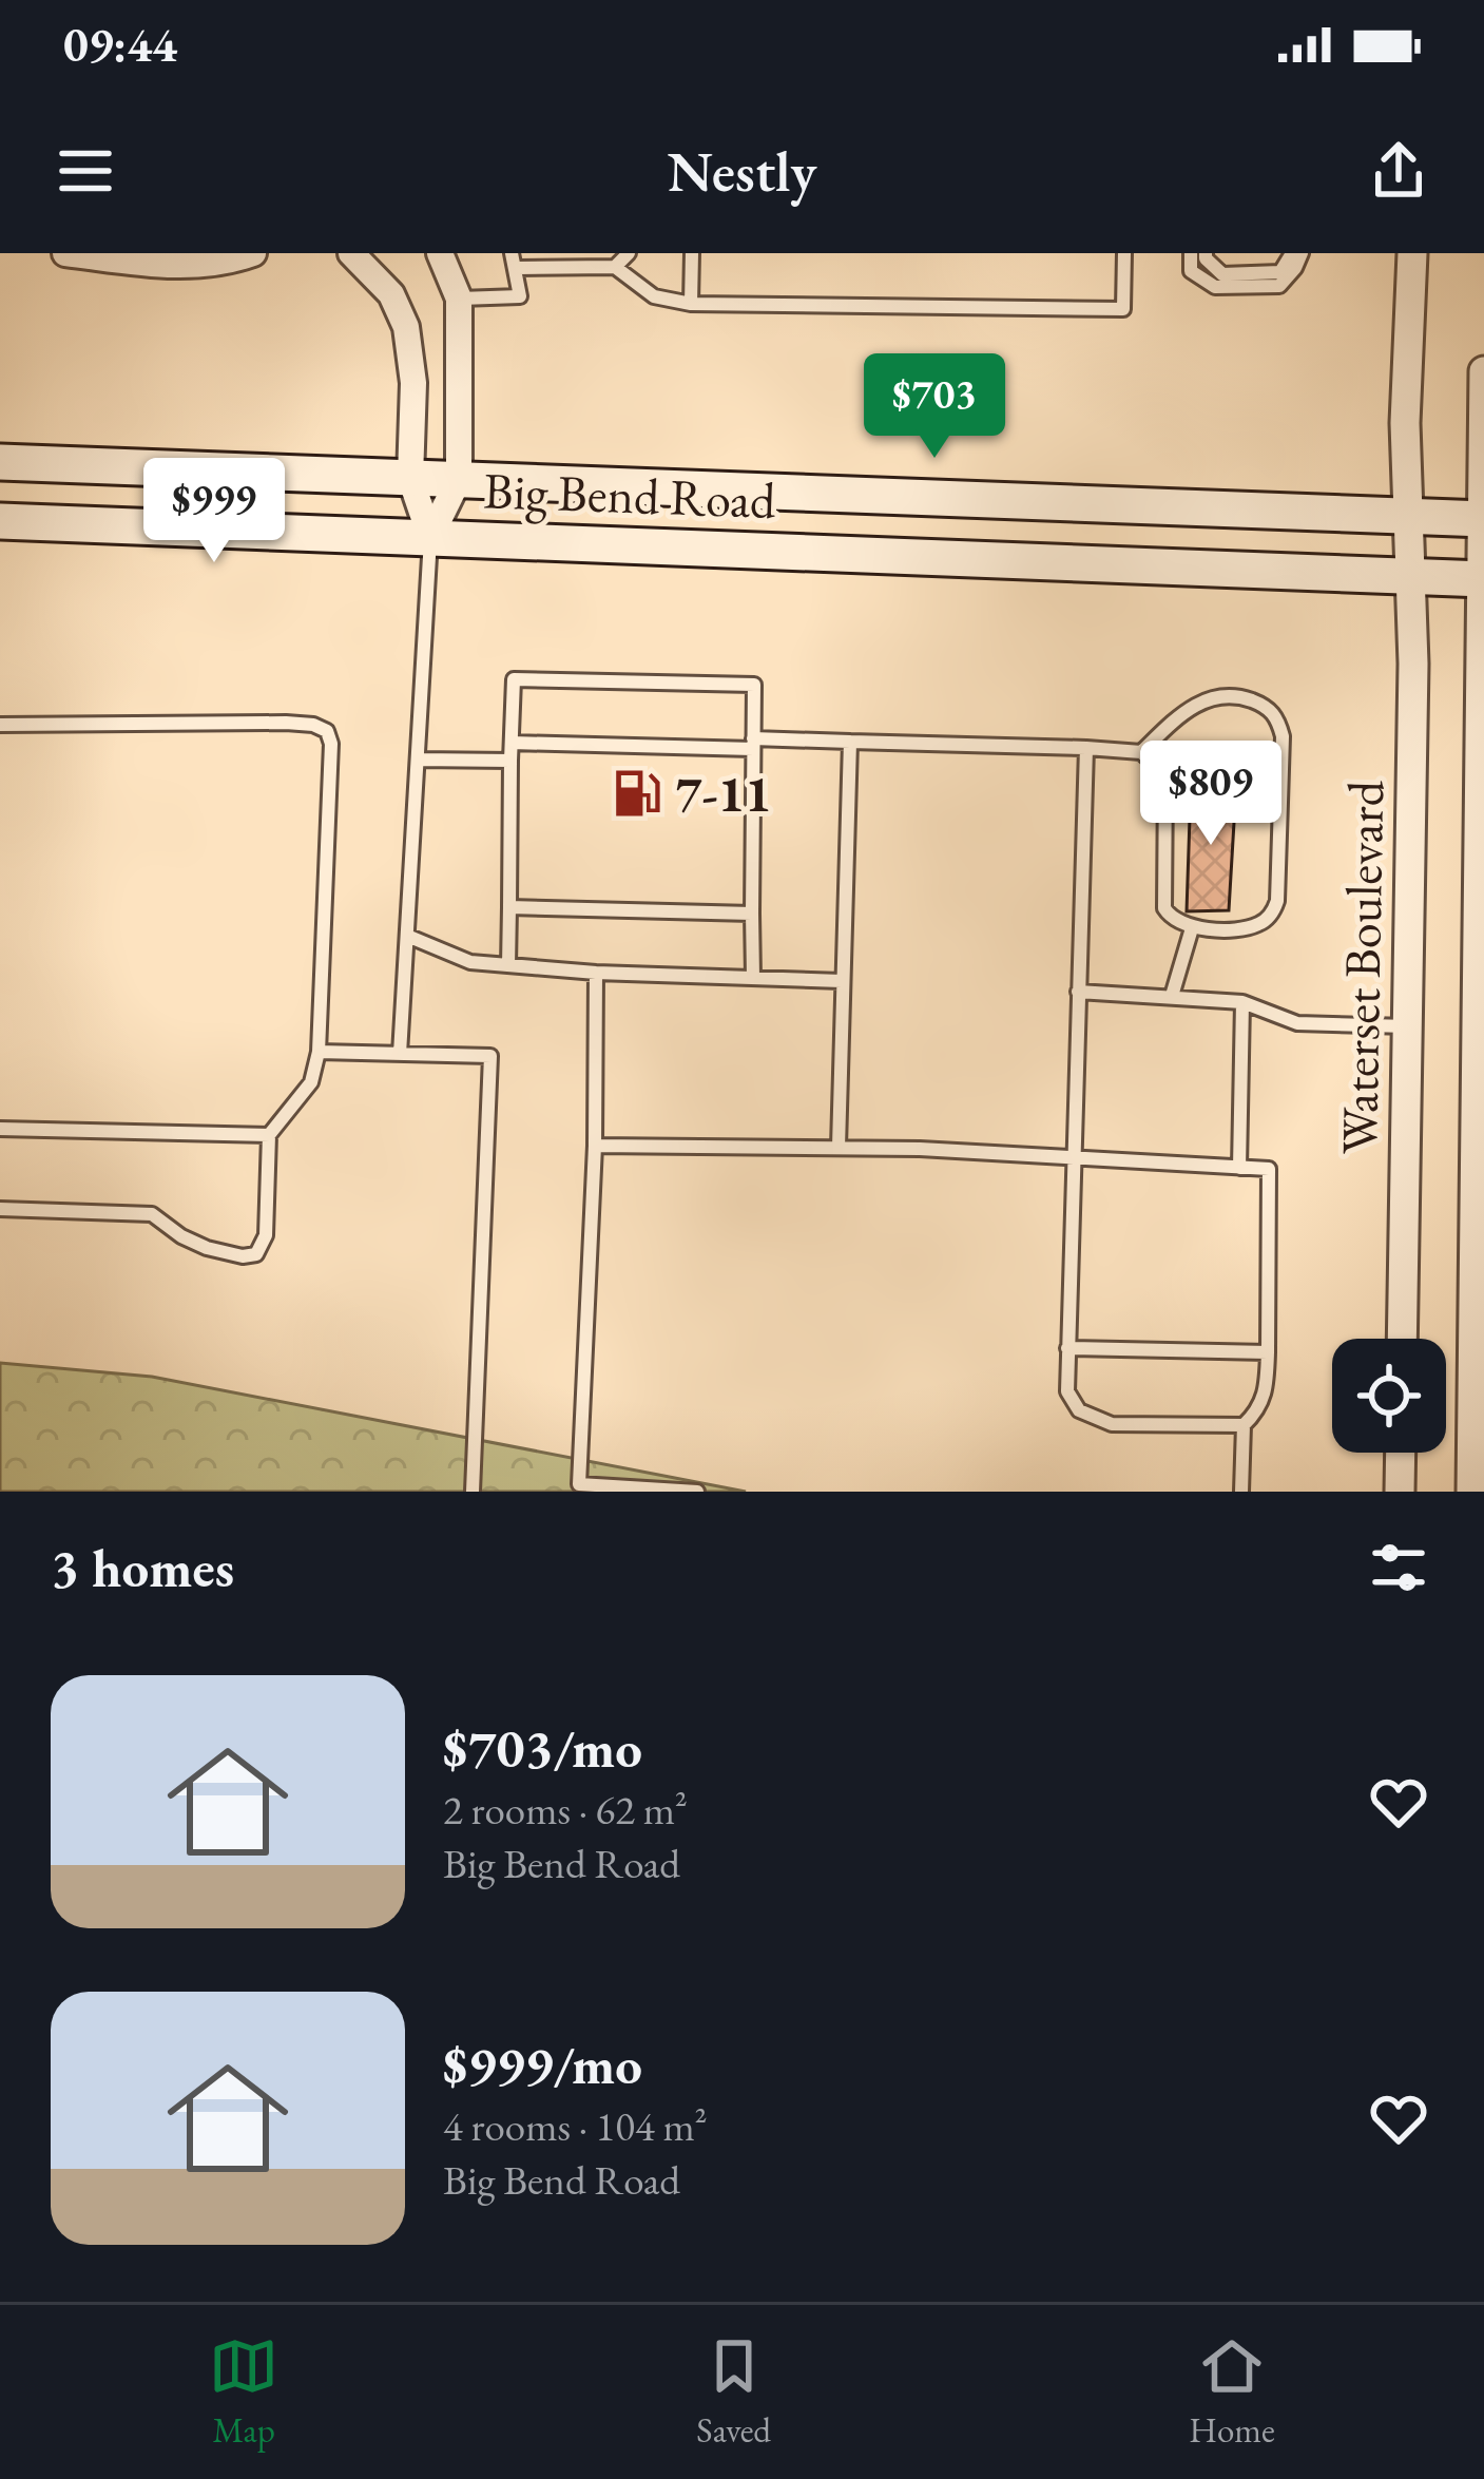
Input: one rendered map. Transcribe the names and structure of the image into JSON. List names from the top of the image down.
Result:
{
  "streets": {
    "main road": ["Big Bend Road"],
    "street": ["Waterset Boulevard"]
  },
  "crossings": [
    ["Big Bend Road", "Waterset Boulevard"]
  ],
  "places": {
    "fuel station": ["7-11"]
  },
  "page": {
    "status": "09:44",
    "header": "Nestly",
    "price": ["$703", "$999", "$809"],
    "heading": "3 homes",
    "list": [
      {
        "name": "$703/mo",
        "note": "2 rooms · 62 m² · Big Bend Road"
      },
      {
        "name": "$999/mo",
        "note": "4 rooms · 104 m² · Big Bend Road"
      }
    ],
    "tabs": ["Map", "Saved", "Home"]
  }
}
